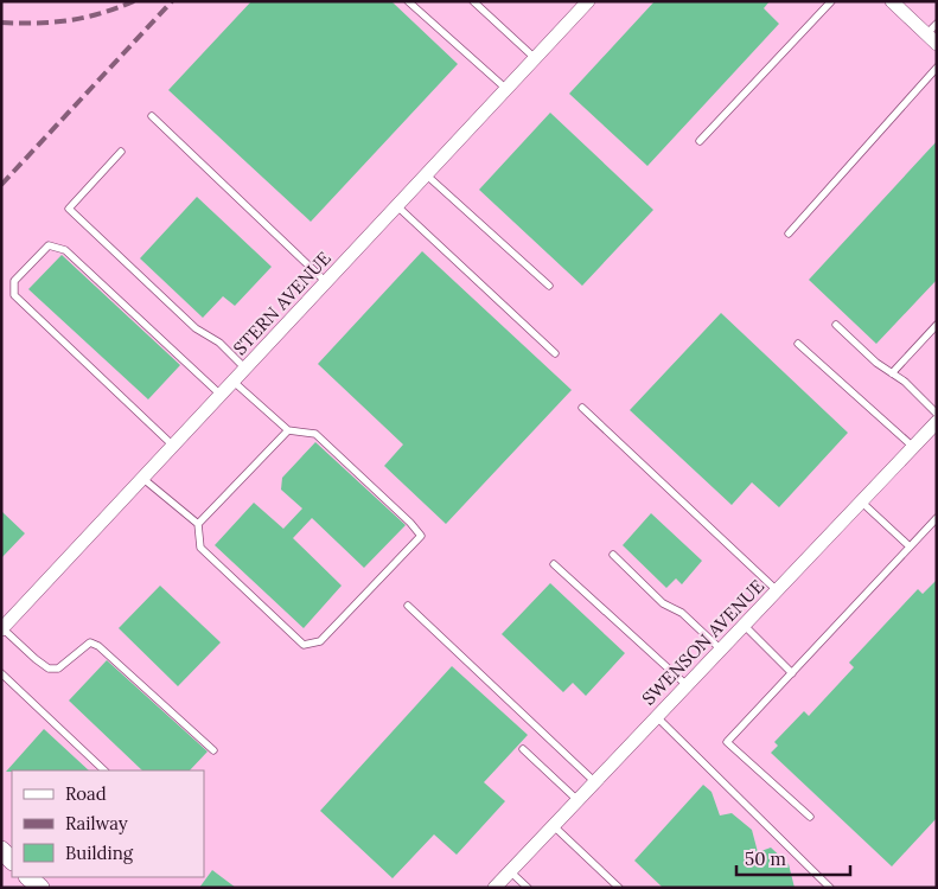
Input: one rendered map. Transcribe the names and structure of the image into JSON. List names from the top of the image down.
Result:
{
  "streets": {
    "street": ["STERN AVENUE", "SWENSON AVENUE"]
  },
  "legend": ["Road", "Railway", "Building"],
  "scale_bar": "50 m"
}
